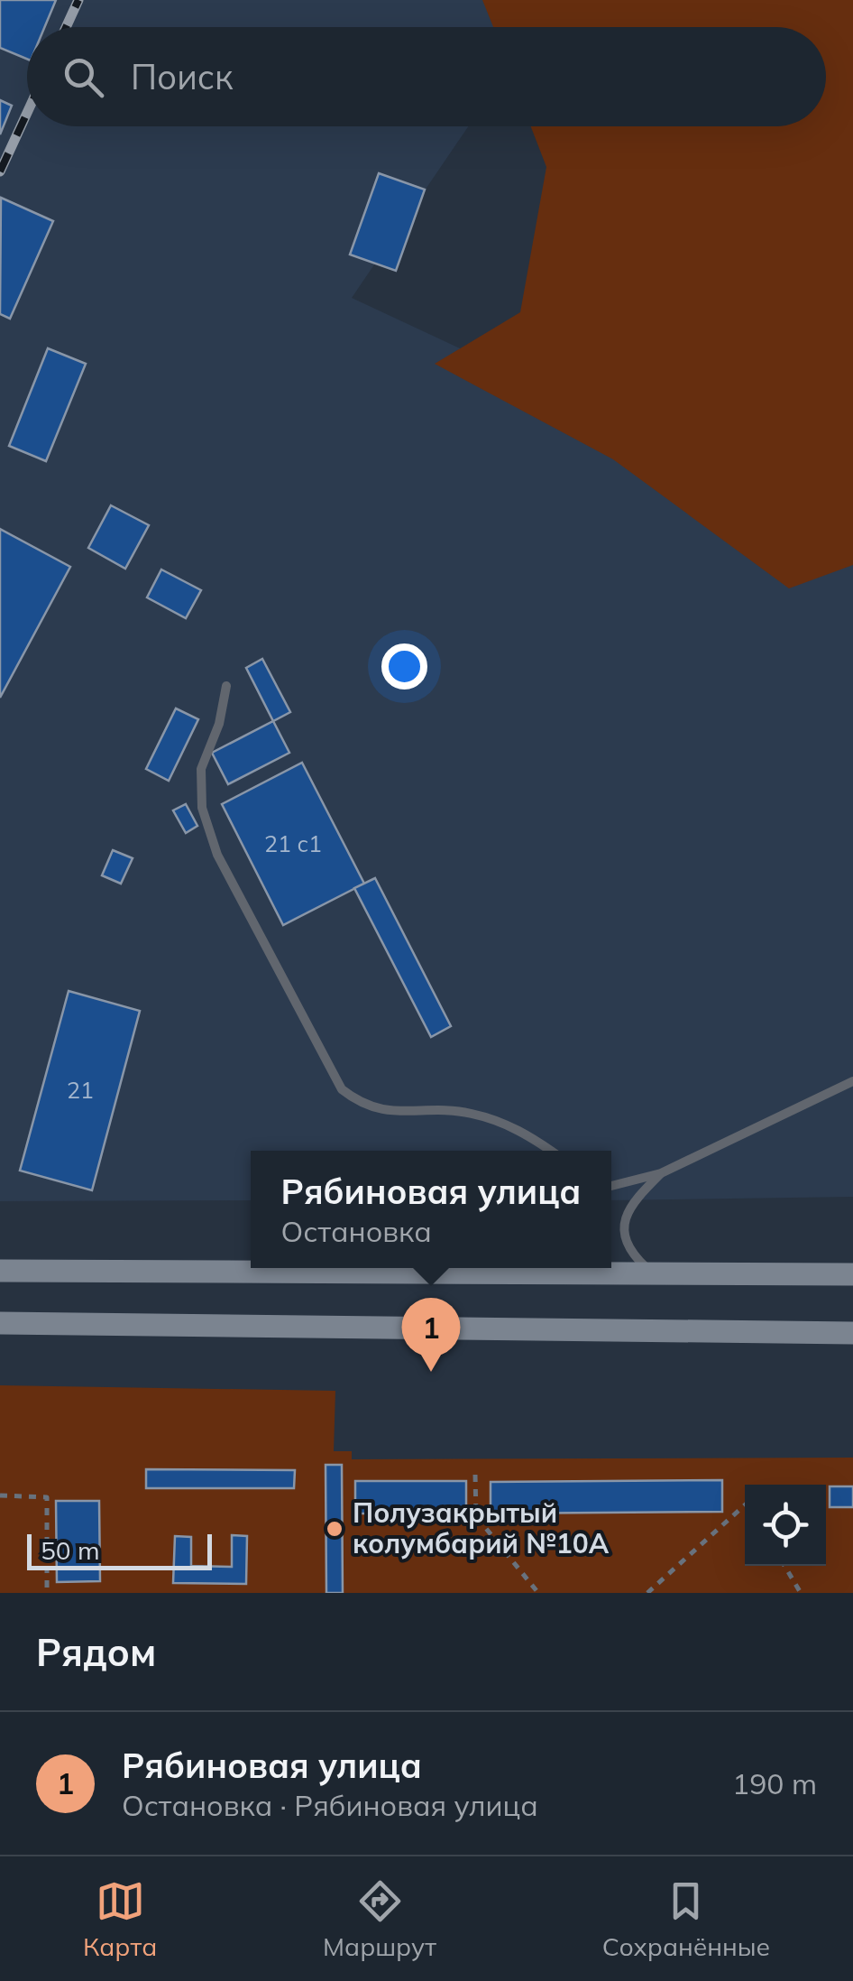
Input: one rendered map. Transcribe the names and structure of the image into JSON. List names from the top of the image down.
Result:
{
  "places": ["Полузакрытый колумбарий №10А"],
  "house_numbers": ["21 с1", "21"],
  "scale_bar": "50 m",
  "page": {
    "search": "Поиск",
    "popup": ["Рябиновая улица", "Остановка"],
    "pins": "1",
    "scale": "50 m",
    "heading": "Рядом",
    "list": [
      {
        "mark": "1",
        "name": "Рябиновая улица",
        "note": "Остановка · Рябиновая улица",
        "value": "190 m"
      }
    ],
    "nav": ["Карта", "Маршрут", "Сохранённые"]
  }
}
